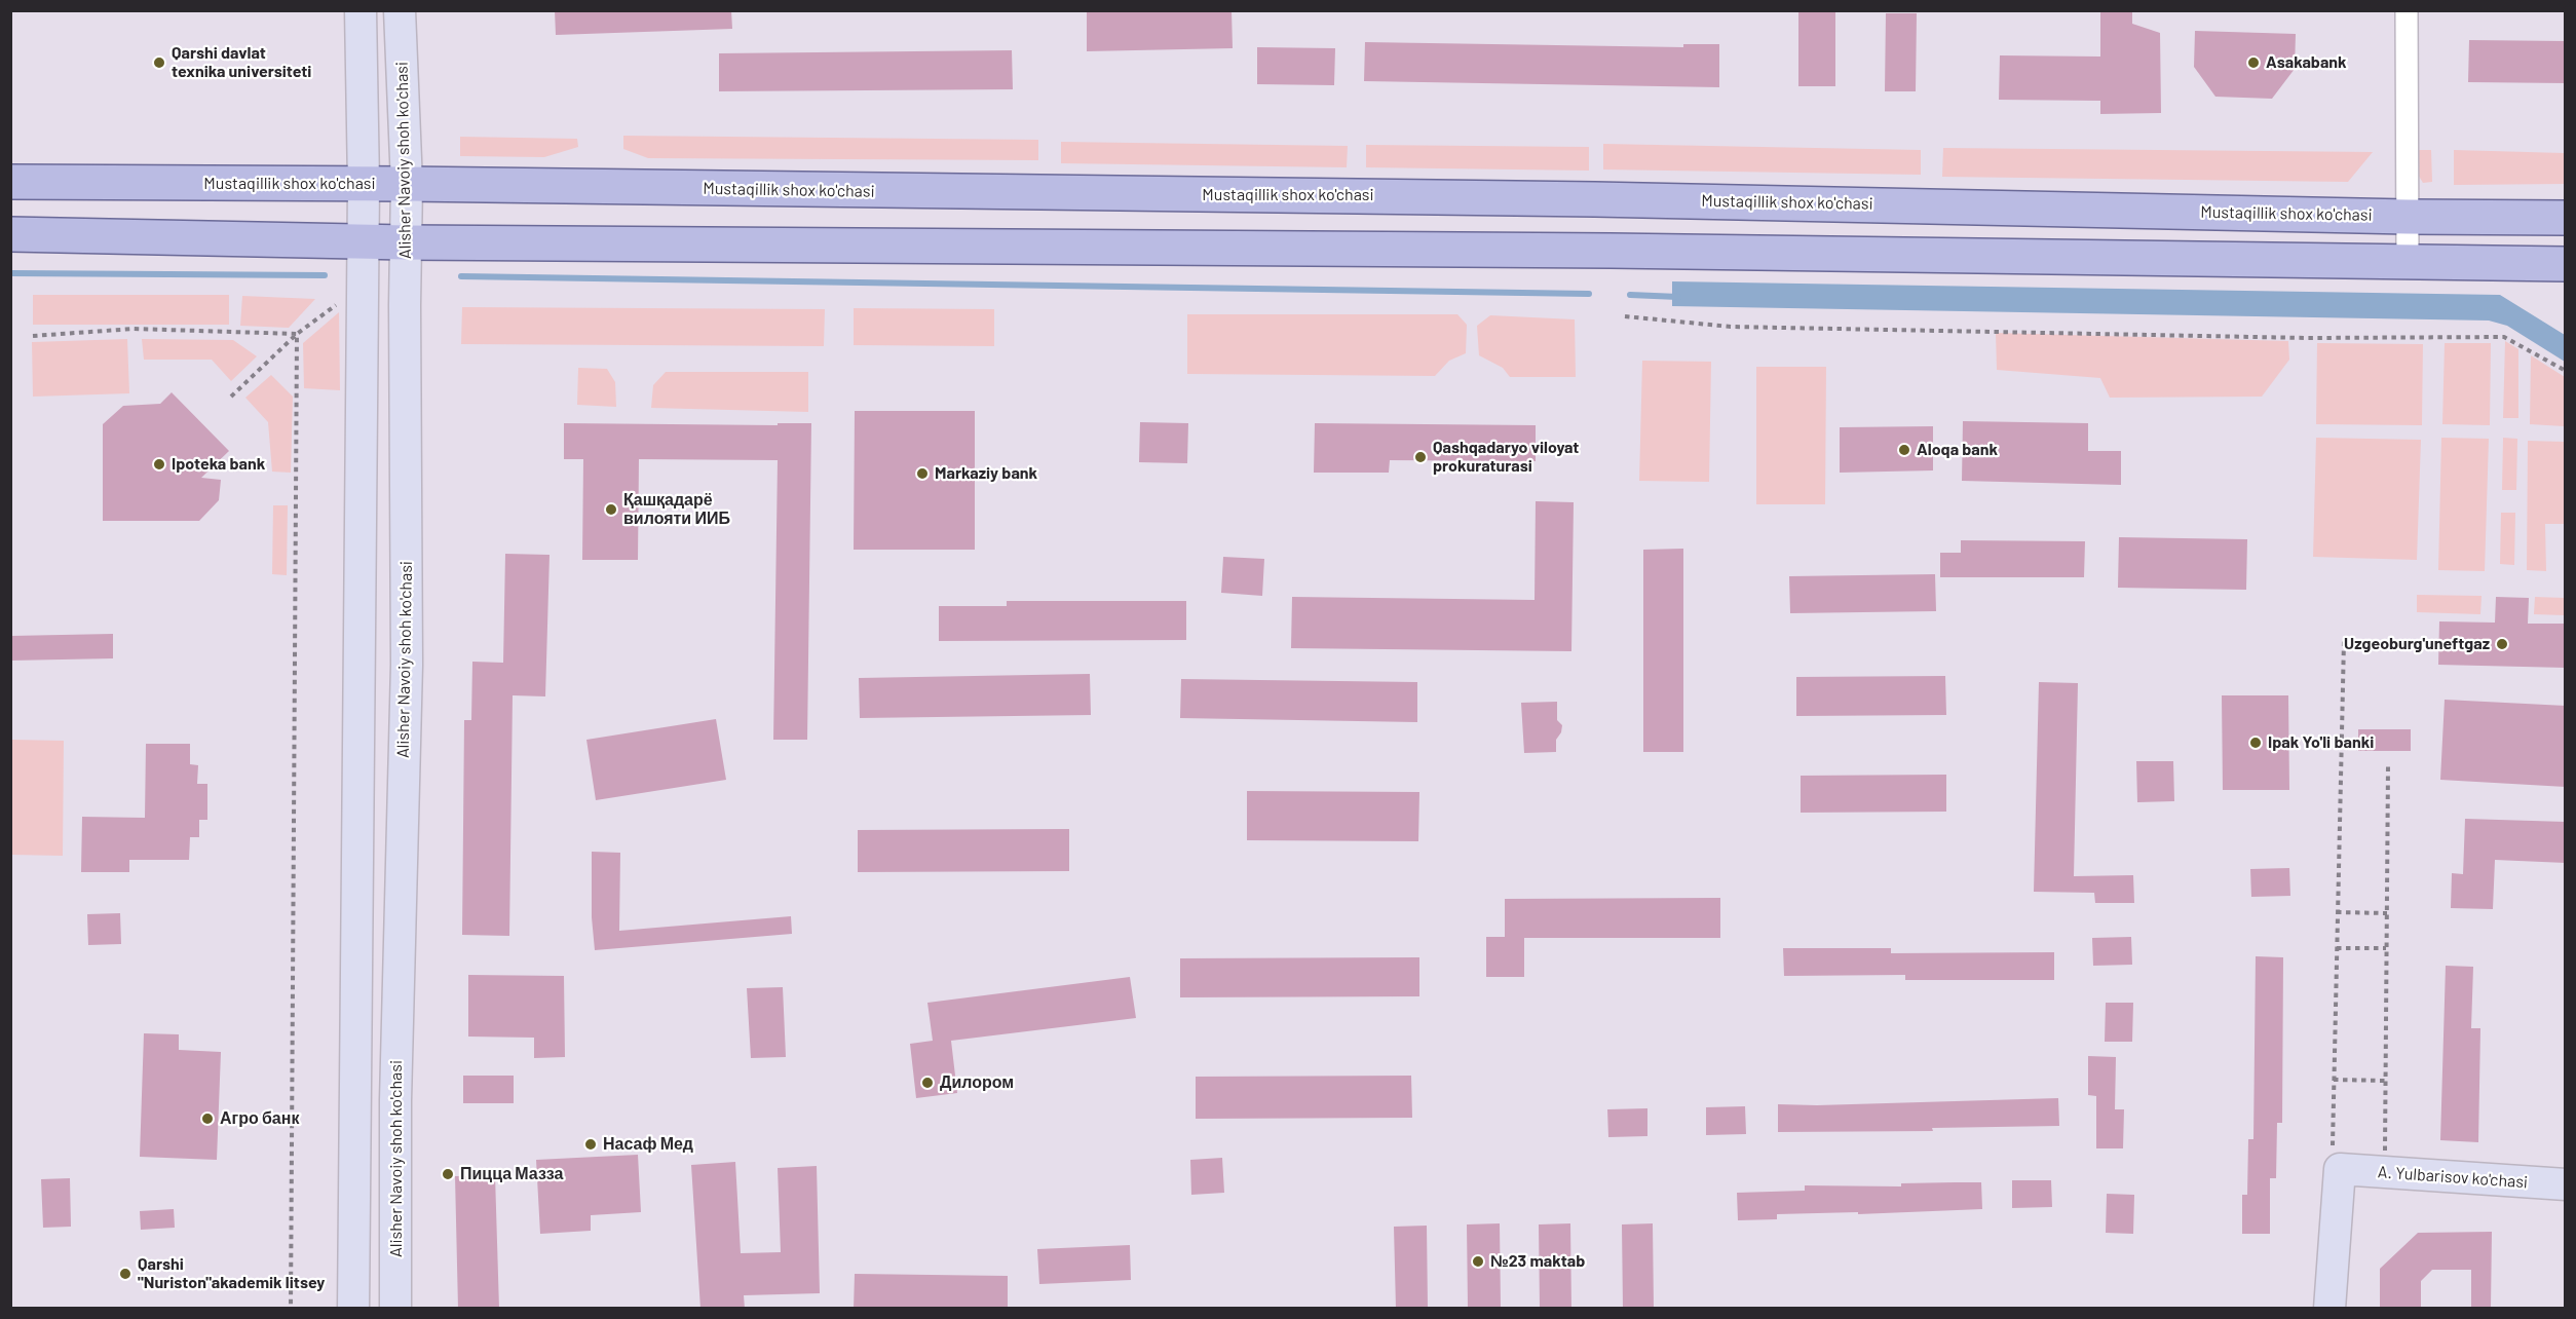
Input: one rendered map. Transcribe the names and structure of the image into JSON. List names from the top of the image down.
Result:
{
  "streets": {
    "main road": ["Alisher Navoiy shoh ko'chasi", "Mustaqillik shox ko'chasi", "A. Yulbarisov ko'chasi"]
  },
  "crossings": [
    ["Alisher Navoiy shoh ko'chasi", "Mustaqillik shox ko'chasi"]
  ],
  "places": [
    "Qarshi davlat texnika universiteti",
    "Asakabank",
    "Aloqa bank",
    "Qashqadaryo viloyat prokuraturasi",
    "Ipoteka bank",
    "Markaziy bank",
    "Қашқадарё вилояти ИИБ",
    "Uzgeoburg'uneftgaz",
    "Ipak Yo'li banki",
    "Дилором",
    "Агро банк",
    "Насаф Мед",
    "Пицца Мазза",
    "№23 maktab",
    "Qarshi \"Nuriston\"akademik litsey"
  ]
}
